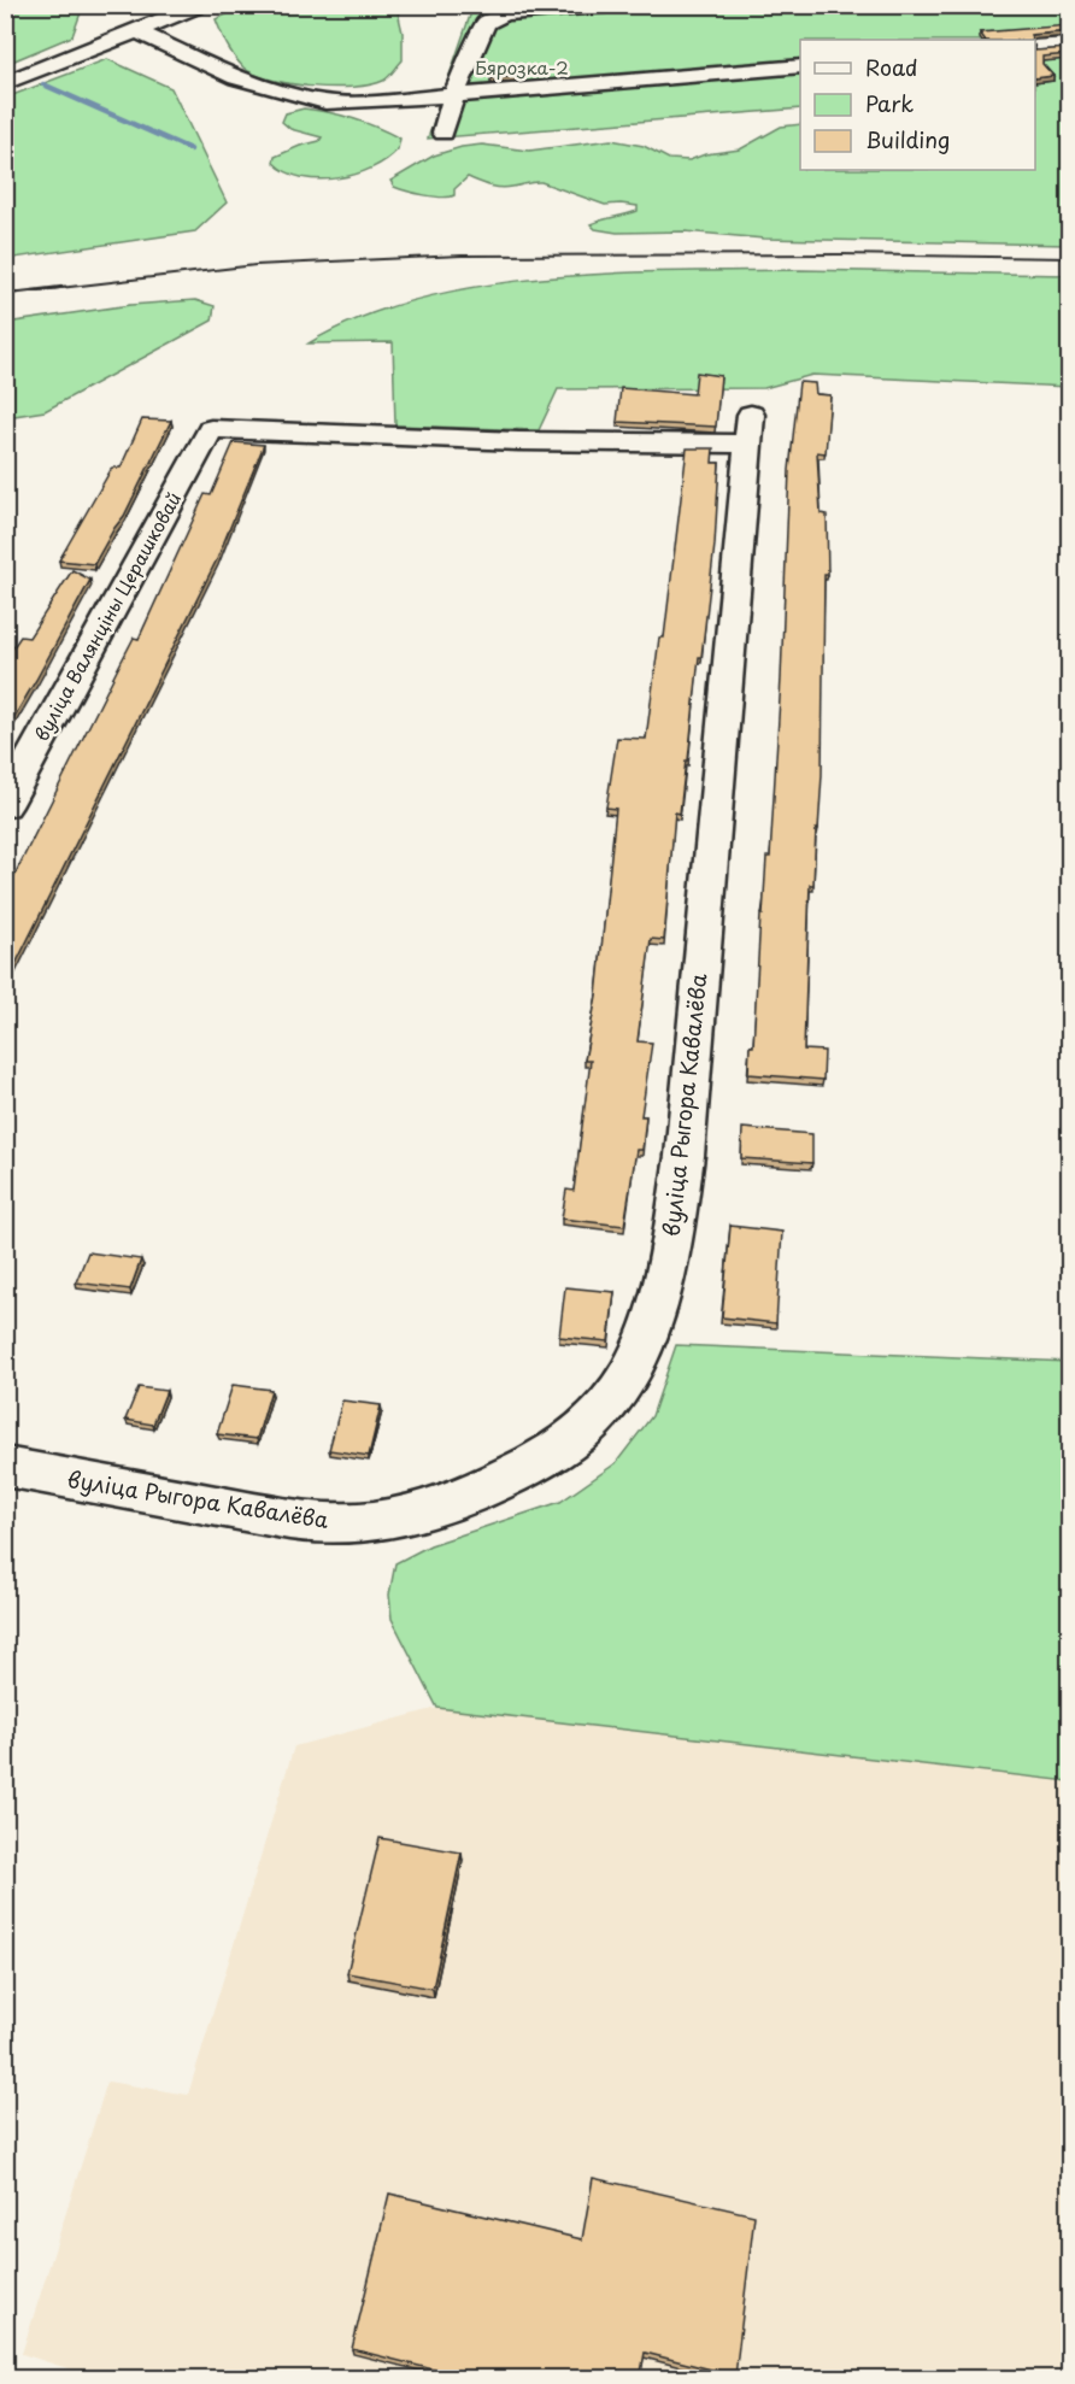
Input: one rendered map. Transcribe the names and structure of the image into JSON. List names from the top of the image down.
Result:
{
  "streets": {
    "street": ["вуліца Валянціны Церашковай", "вуліца Рыгора Кавалёва"]
  },
  "crossings": [
    ["вуліца Валянціны Церашковай", "вуліца Рыгора Кавалёва"]
  ],
  "parks": ["Бярозка-2"],
  "legend": ["Road", "Park", "Building"]
}
